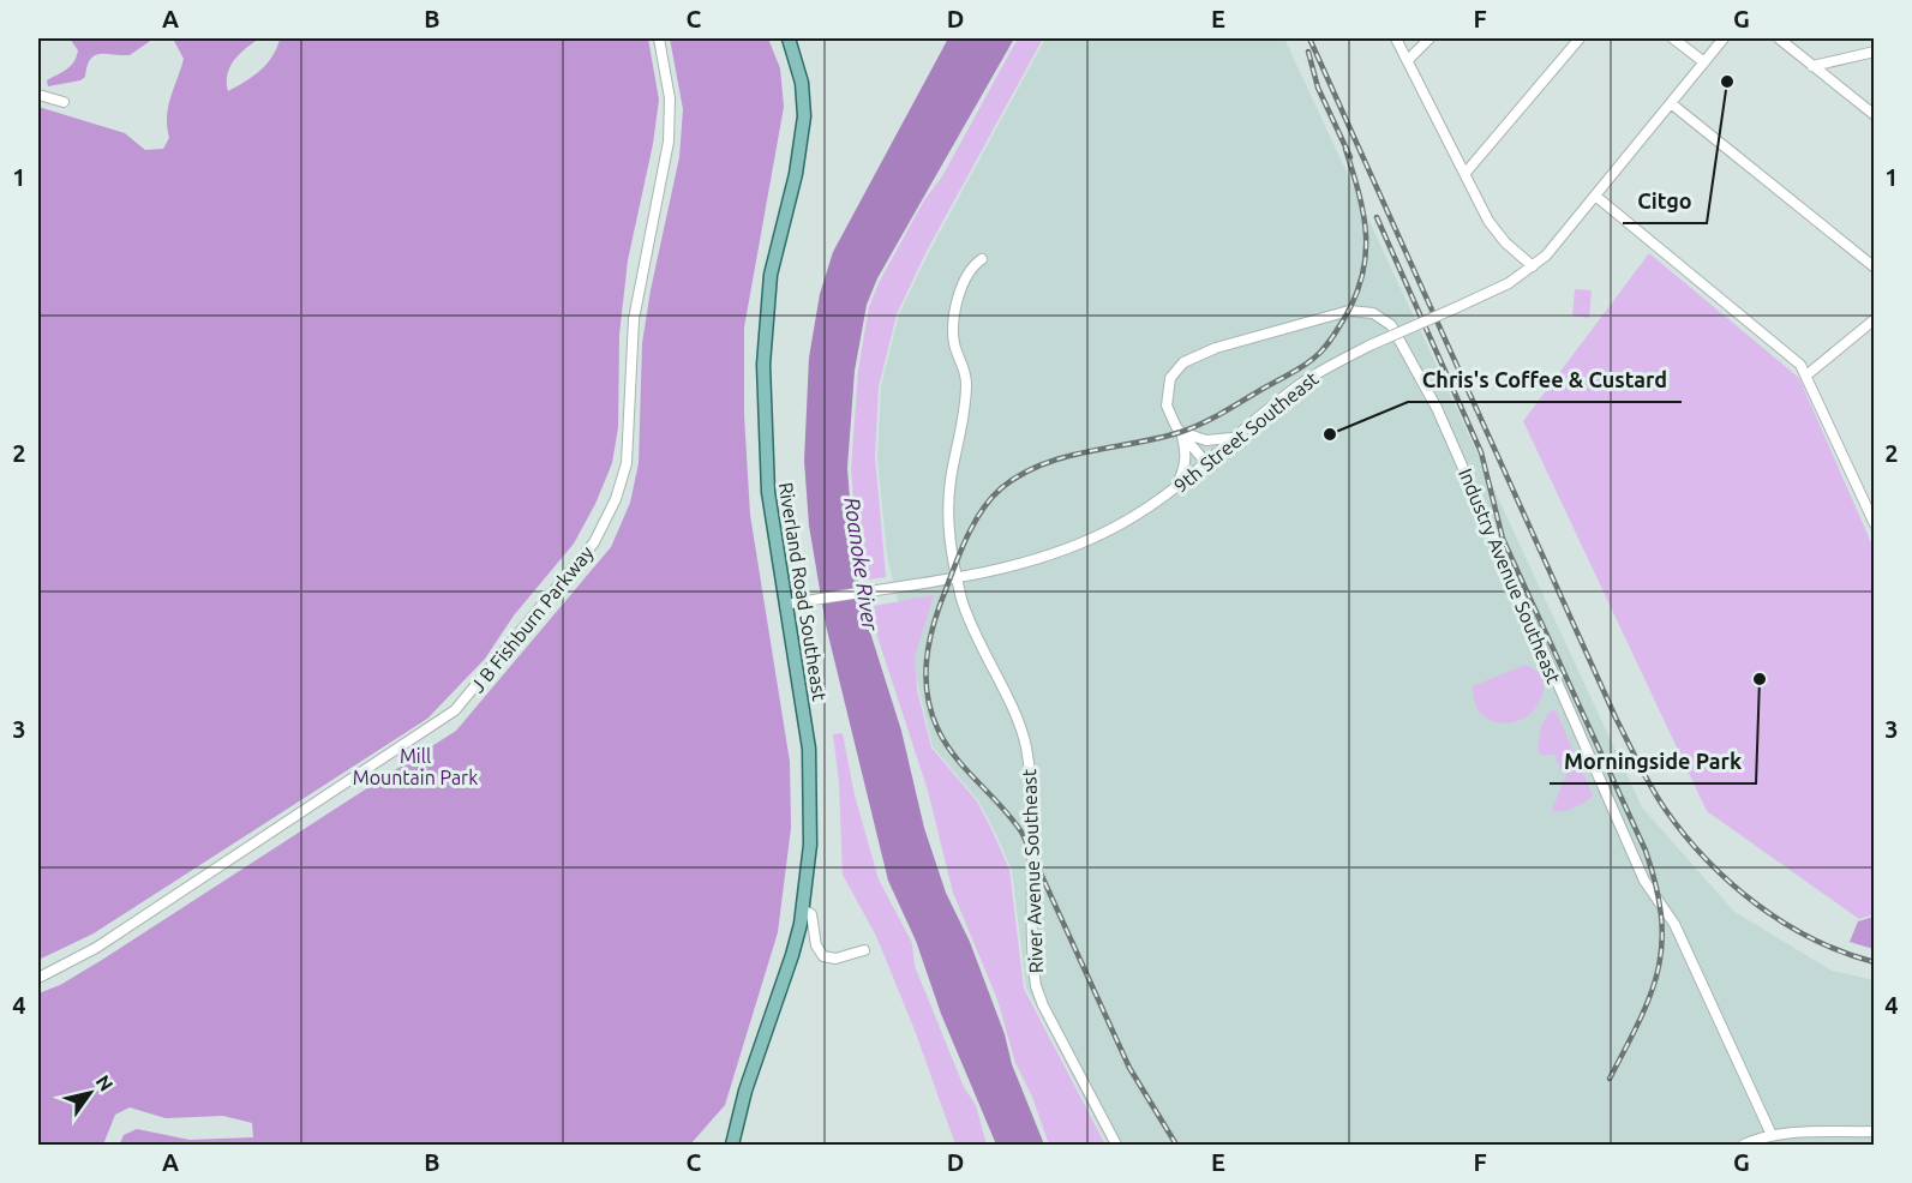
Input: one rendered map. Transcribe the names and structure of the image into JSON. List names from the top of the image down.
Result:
{
  "streets": {
    "main road": ["Riverland Road Southeast"],
    "street": [
      "9th Street Southeast",
      "Industry Avenue Southeast",
      "J B Fishburn Parkway",
      "River Avenue Southeast"
    ]
  },
  "crossings": [
    ["9th Street Southeast", "Industry Avenue Southeast"],
    ["9th Street Southeast", "Riverland Road Southeast"],
    ["9th Street Southeast", "River Avenue Southeast"]
  ],
  "water": ["Roanoke River"],
  "parks": ["Mill Mountain Park"],
  "places": ["Citgo", "Chris's Coffee & Custard", "Morningside Park"],
  "north": "top right",
  "grid": {
    "columns": [
      "A",
      "B",
      "C",
      "D",
      "E",
      "F",
      "G"
    ],
    "rows": [
      "1",
      "2",
      "3",
      "4"
    ]
  }
}
